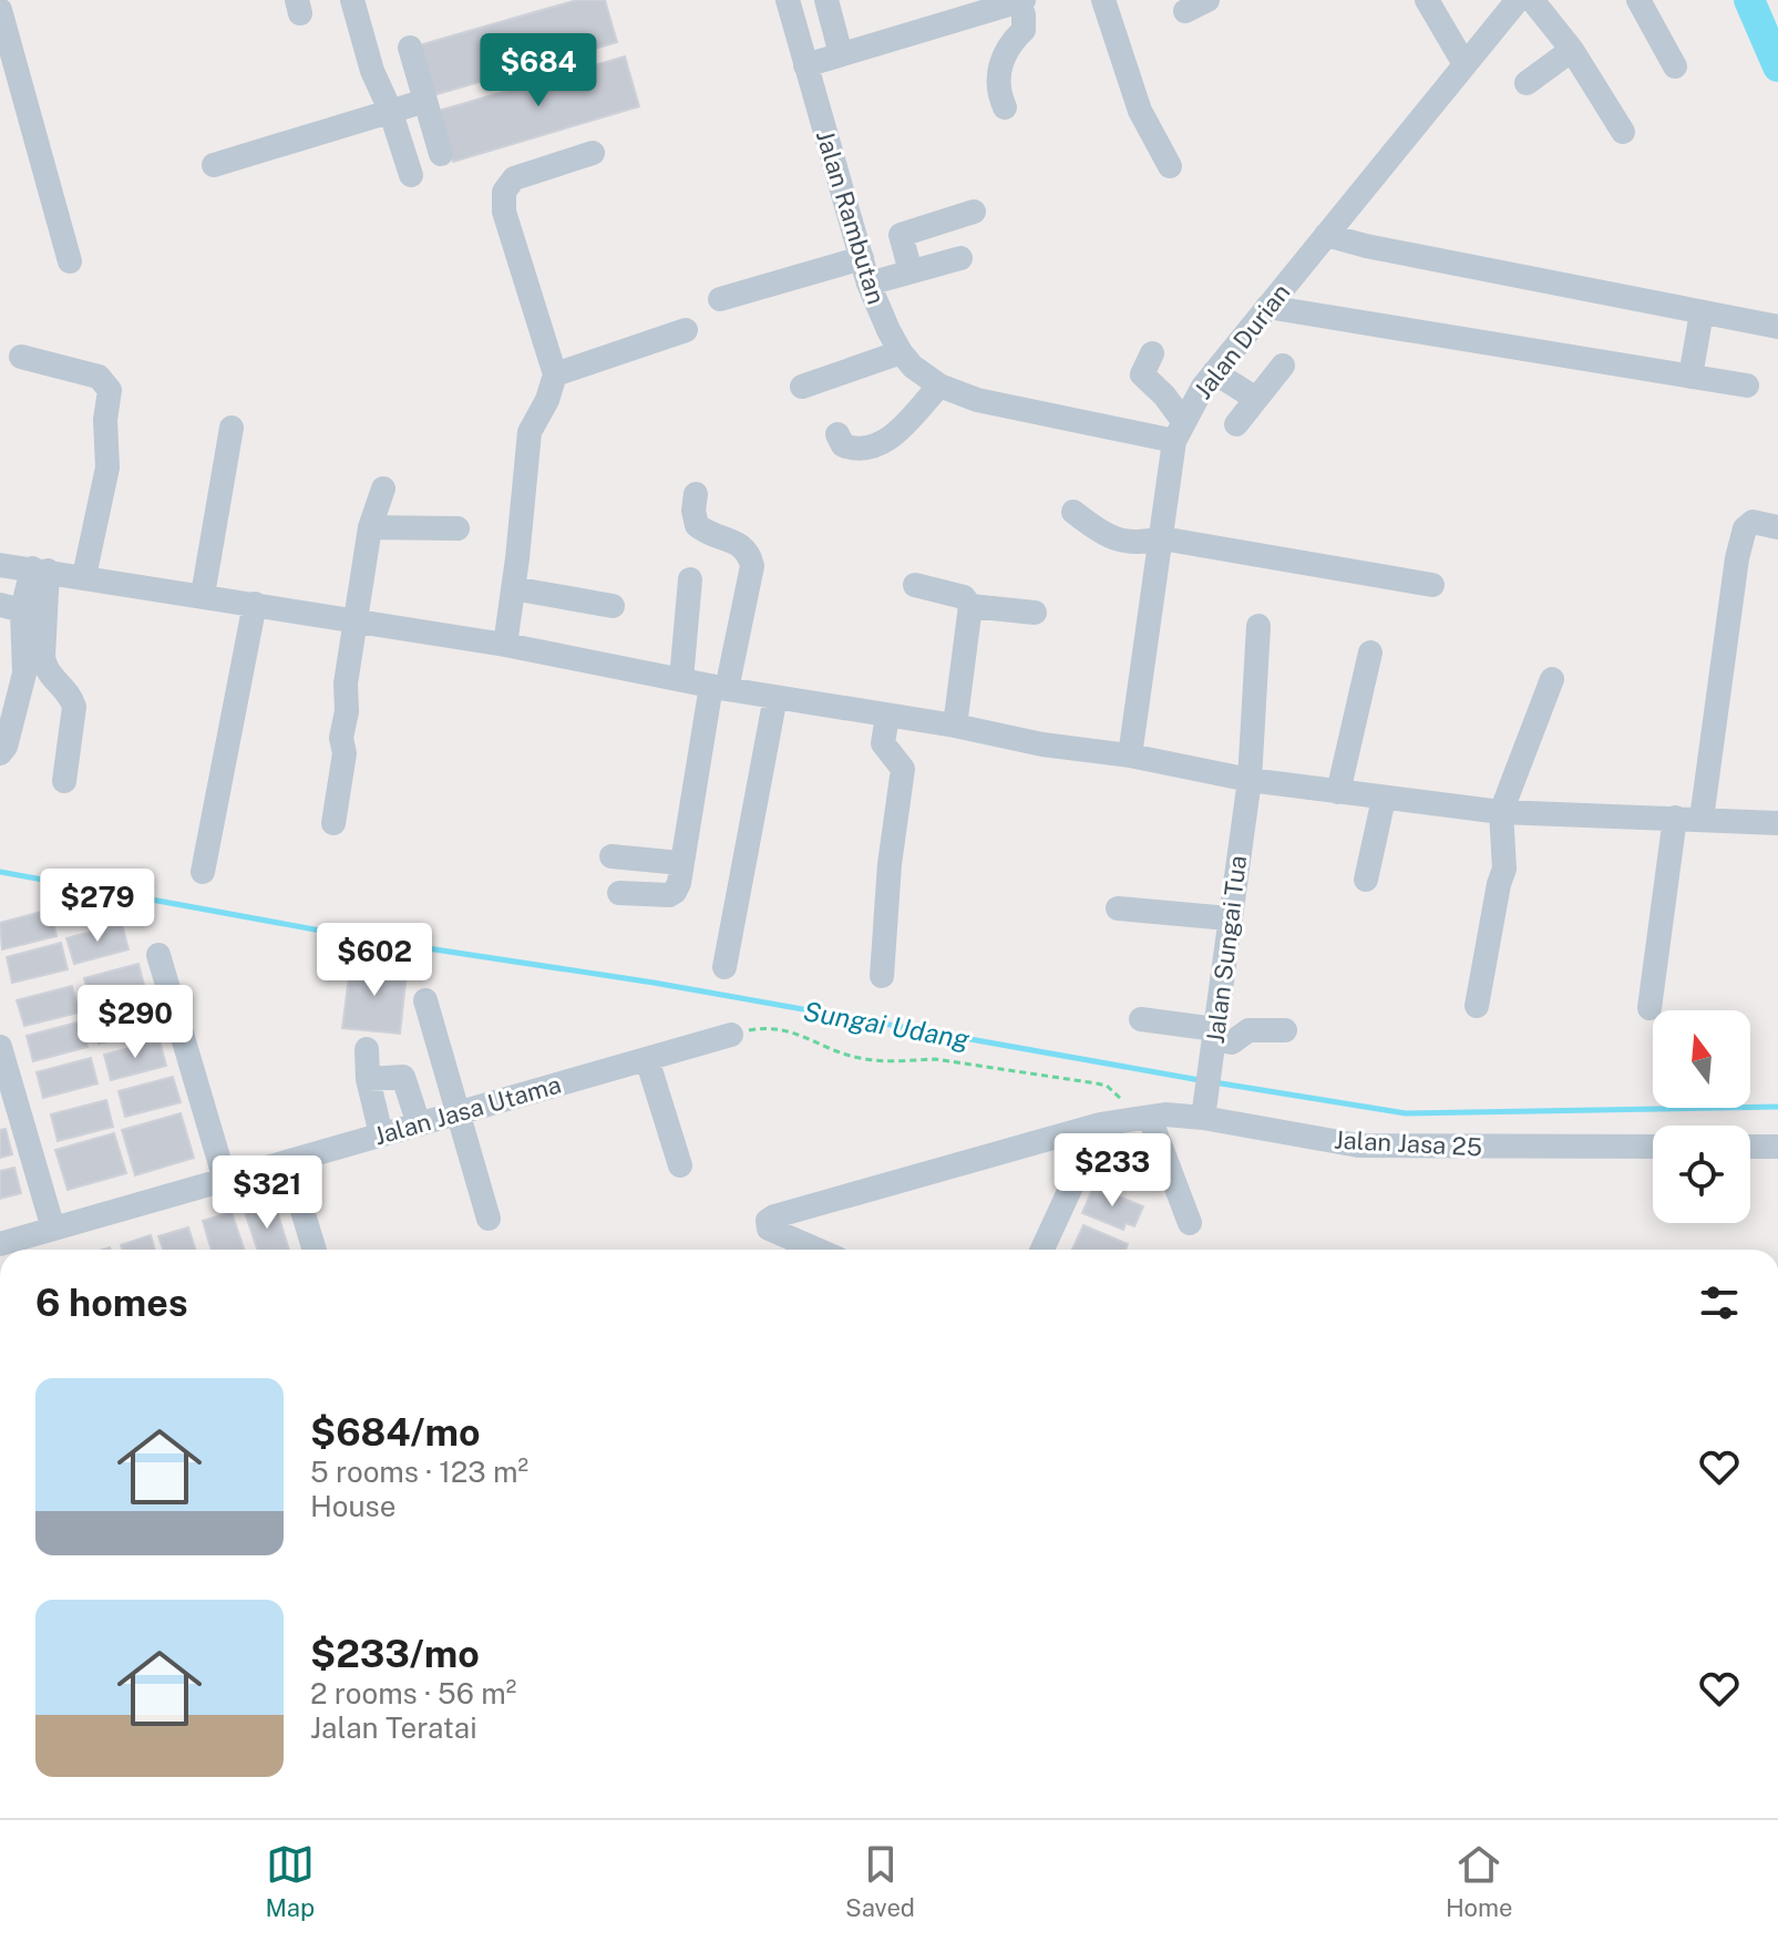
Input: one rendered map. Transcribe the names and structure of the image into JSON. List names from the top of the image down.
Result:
{
  "streets": {
    "street": [
      "Jalan Rambutan",
      "Jalan Durian",
      "Jalan Sungai Tua",
      "Jalan Jasa Utama",
      "Jalan Jasa 25"
    ]
  },
  "crossings": [
    ["Jalan Rambutan", "Jalan Durian"],
    ["Jalan Sungai Tua", "Jalan Jasa 25"]
  ],
  "water": ["Sungai Udang"],
  "north": "top",
  "page": {
    "price": [
      "$684",
      "$279",
      "$602",
      "$290",
      "$233",
      "$321"
    ],
    "heading": "6 homes",
    "list": [
      {
        "name": "$684/mo",
        "note": "5 rooms · 123 m² · House"
      },
      {
        "name": "$233/mo",
        "note": "2 rooms · 56 m² · Jalan Teratai"
      }
    ],
    "tabs": ["Map", "Saved", "Home"]
  }
}
